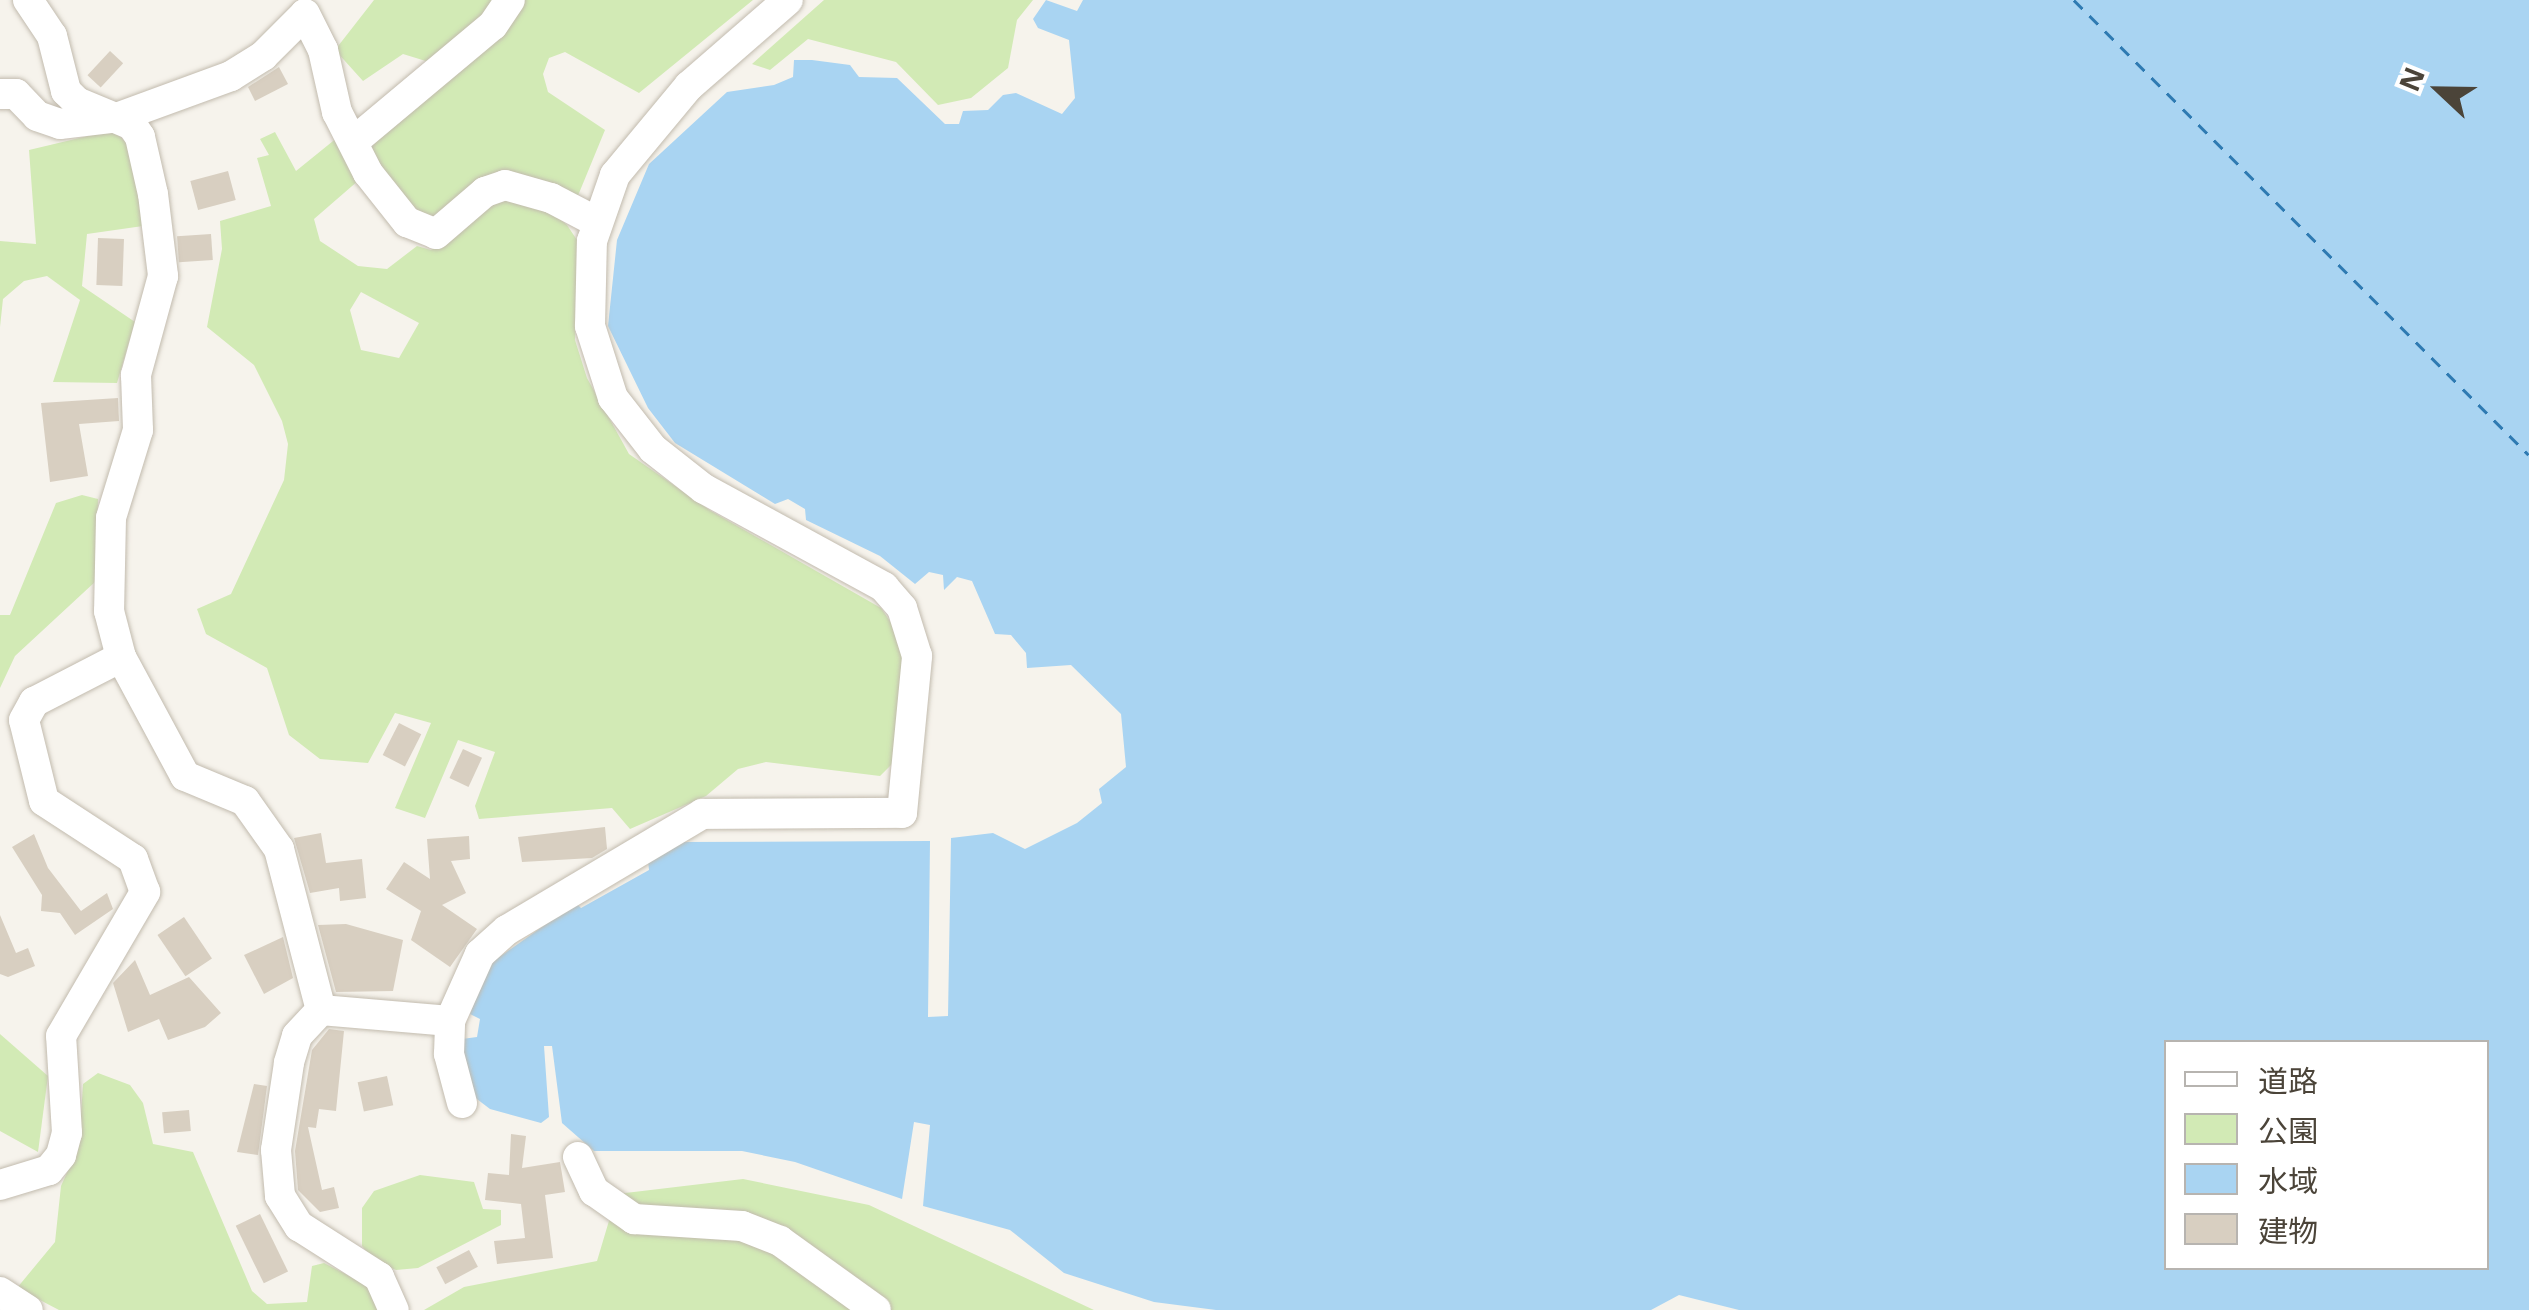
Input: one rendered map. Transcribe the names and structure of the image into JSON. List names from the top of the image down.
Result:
{
  "legend": [
    "道路",
    "公園",
    "水域",
    "建物"
  ],
  "north": "left"
}
